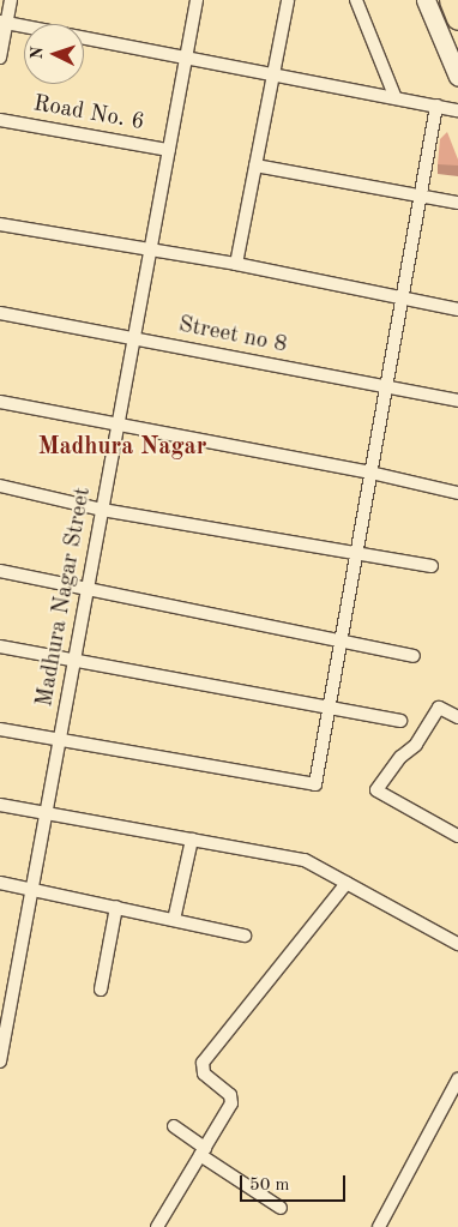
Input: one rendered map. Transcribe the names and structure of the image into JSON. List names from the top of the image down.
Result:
{
  "streets": {
    "street": ["Road No. 6", "Street no 8", "Madhura Nagar Street"]
  },
  "crossings": [
    ["Road No. 6", "Madhura Nagar Street"],
    ["Street no 8", "Madhura Nagar Street"]
  ],
  "districts": ["Madhura Nagar"],
  "scale_bar": "50 m",
  "north": "left"
}
